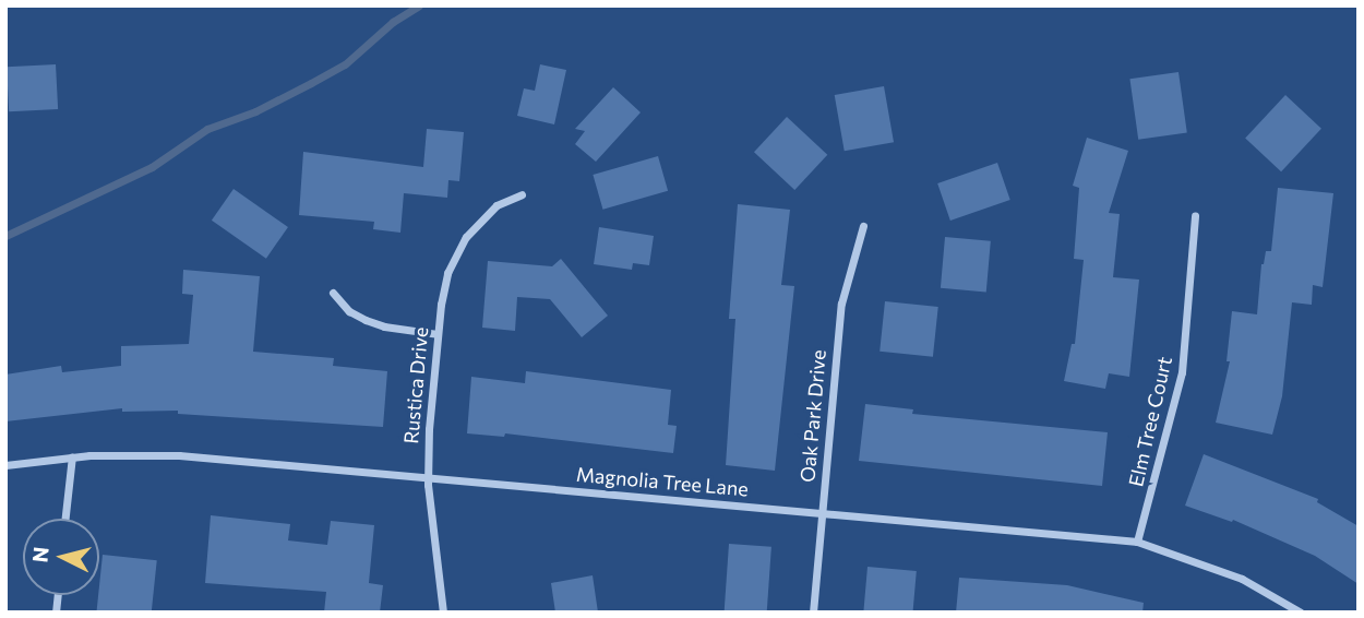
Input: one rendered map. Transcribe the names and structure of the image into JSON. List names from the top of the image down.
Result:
{
  "streets": {
    "street": [
      "Rustica Drive",
      "Oak Park Drive",
      "Elm Tree Court",
      "Magnolia Tree Lane"
    ]
  },
  "crossings": [
    ["Rustica Drive", "Magnolia Tree Lane"],
    ["Oak Park Drive", "Magnolia Tree Lane"],
    ["Elm Tree Court", "Magnolia Tree Lane"]
  ],
  "north": "left"
}
